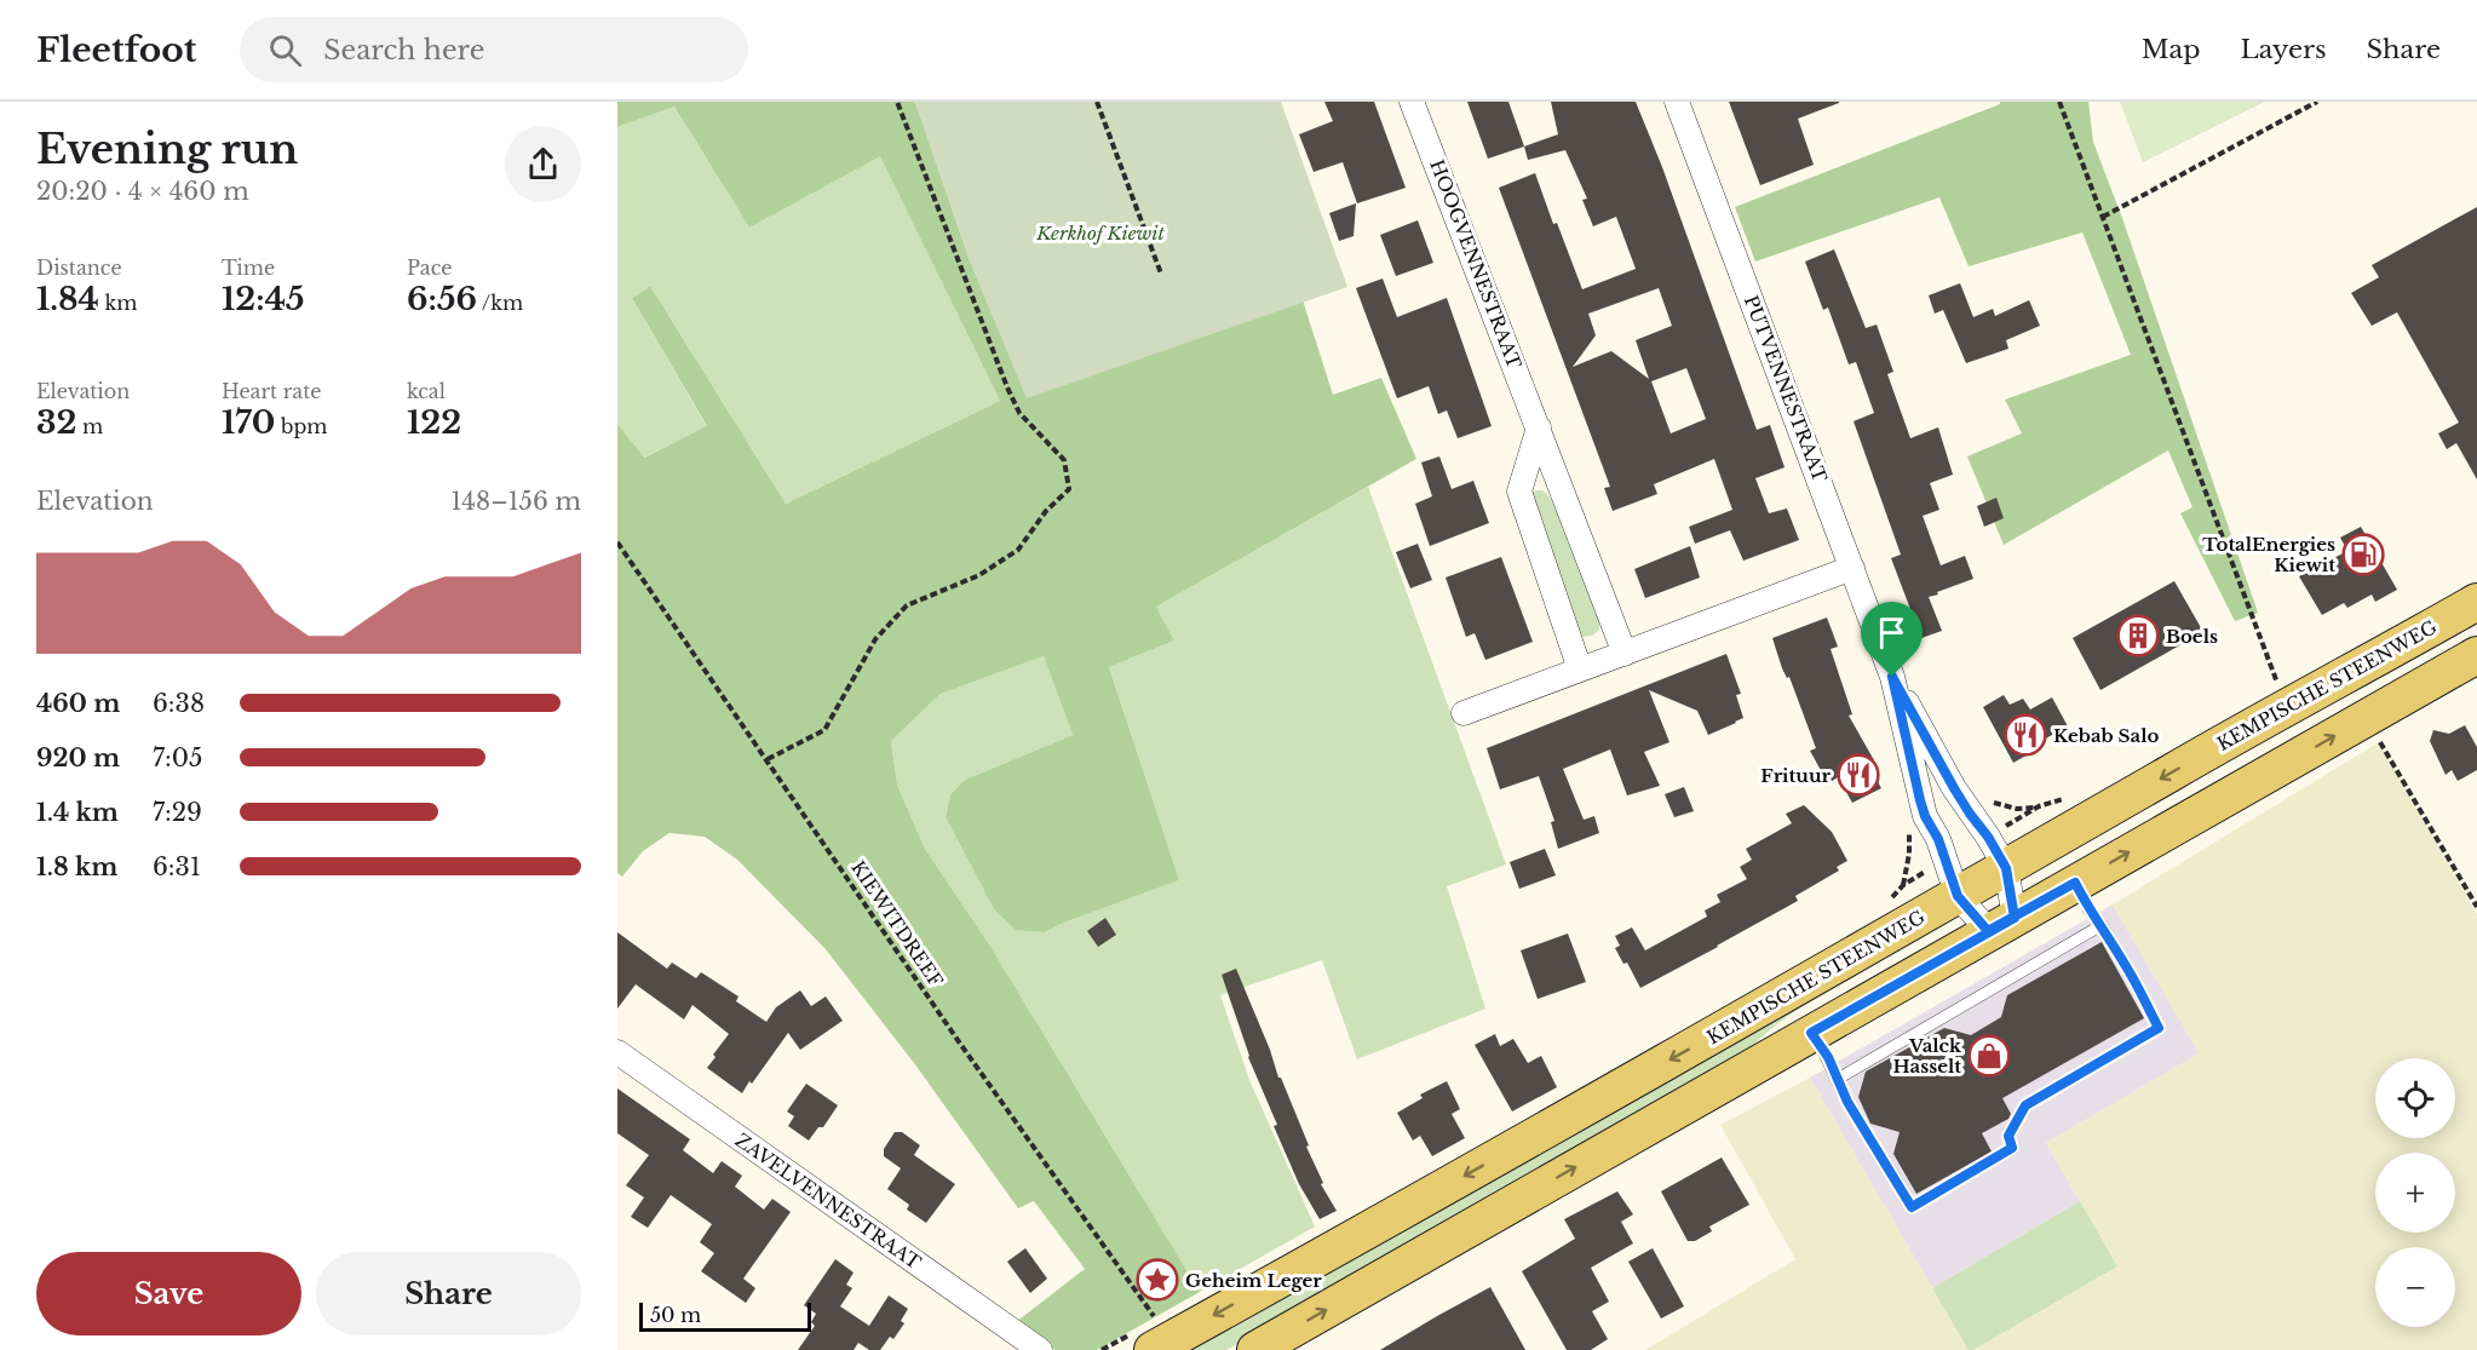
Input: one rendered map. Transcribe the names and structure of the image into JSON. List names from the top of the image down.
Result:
{
  "streets": {
    "main road": ["KEMPISCHE STEENWEG"],
    "street": ["HOOGVENNESTRAAT", "PUTVENNESTRAAT", "ZAVELVENNESTRAAT"],
    "path": ["KIEWITDREEF"]
  },
  "crossings": [
    ["PUTVENNESTRAAT", "KEMPISCHE STEENWEG"],
    ["KEMPISCHE STEENWEG", "KIEWITDREEF"]
  ],
  "parks": ["Kerkhof Kiewit"],
  "places": {
    "fuel station": ["TotalEnergies Kiewit"],
    "building": ["Boels"],
    "restaurant": ["Kebab Salo", "Frituur"],
    "shop": ["Valck Hasselt"],
    "place": ["Geheim Leger"]
  },
  "scale_bar": "50 m",
  "page": {
    "header": "Fleetfoot",
    "search": "Search here",
    "nav": ["Map", "Layers", "Share"],
    "heading": ["Evening run", "20:20 · 4 × 460 m"],
    "stats": [
      ["Distance", "1.84 km"],
      ["Time", "12:45"],
      ["Pace", "6:56 /km"],
      ["Elevation", "32 m"],
      ["Heart rate", "170 bpm"],
      ["kcal", "122"]
    ],
    "chart": ["Elevation", "148–156 m"],
    "list": [
      {
        "name": "460 m",
        "note": "6:38"
      },
      {
        "name": "920 m",
        "note": "7:05"
      },
      {
        "name": "1.4 km",
        "note": "7:29"
      },
      {
        "name": "1.8 km",
        "note": "6:31"
      }
    ],
    "map_buttons": ["+", "−"],
    "buttons": ["Save", "Share"],
    "scale": "50 m"
  }
}
